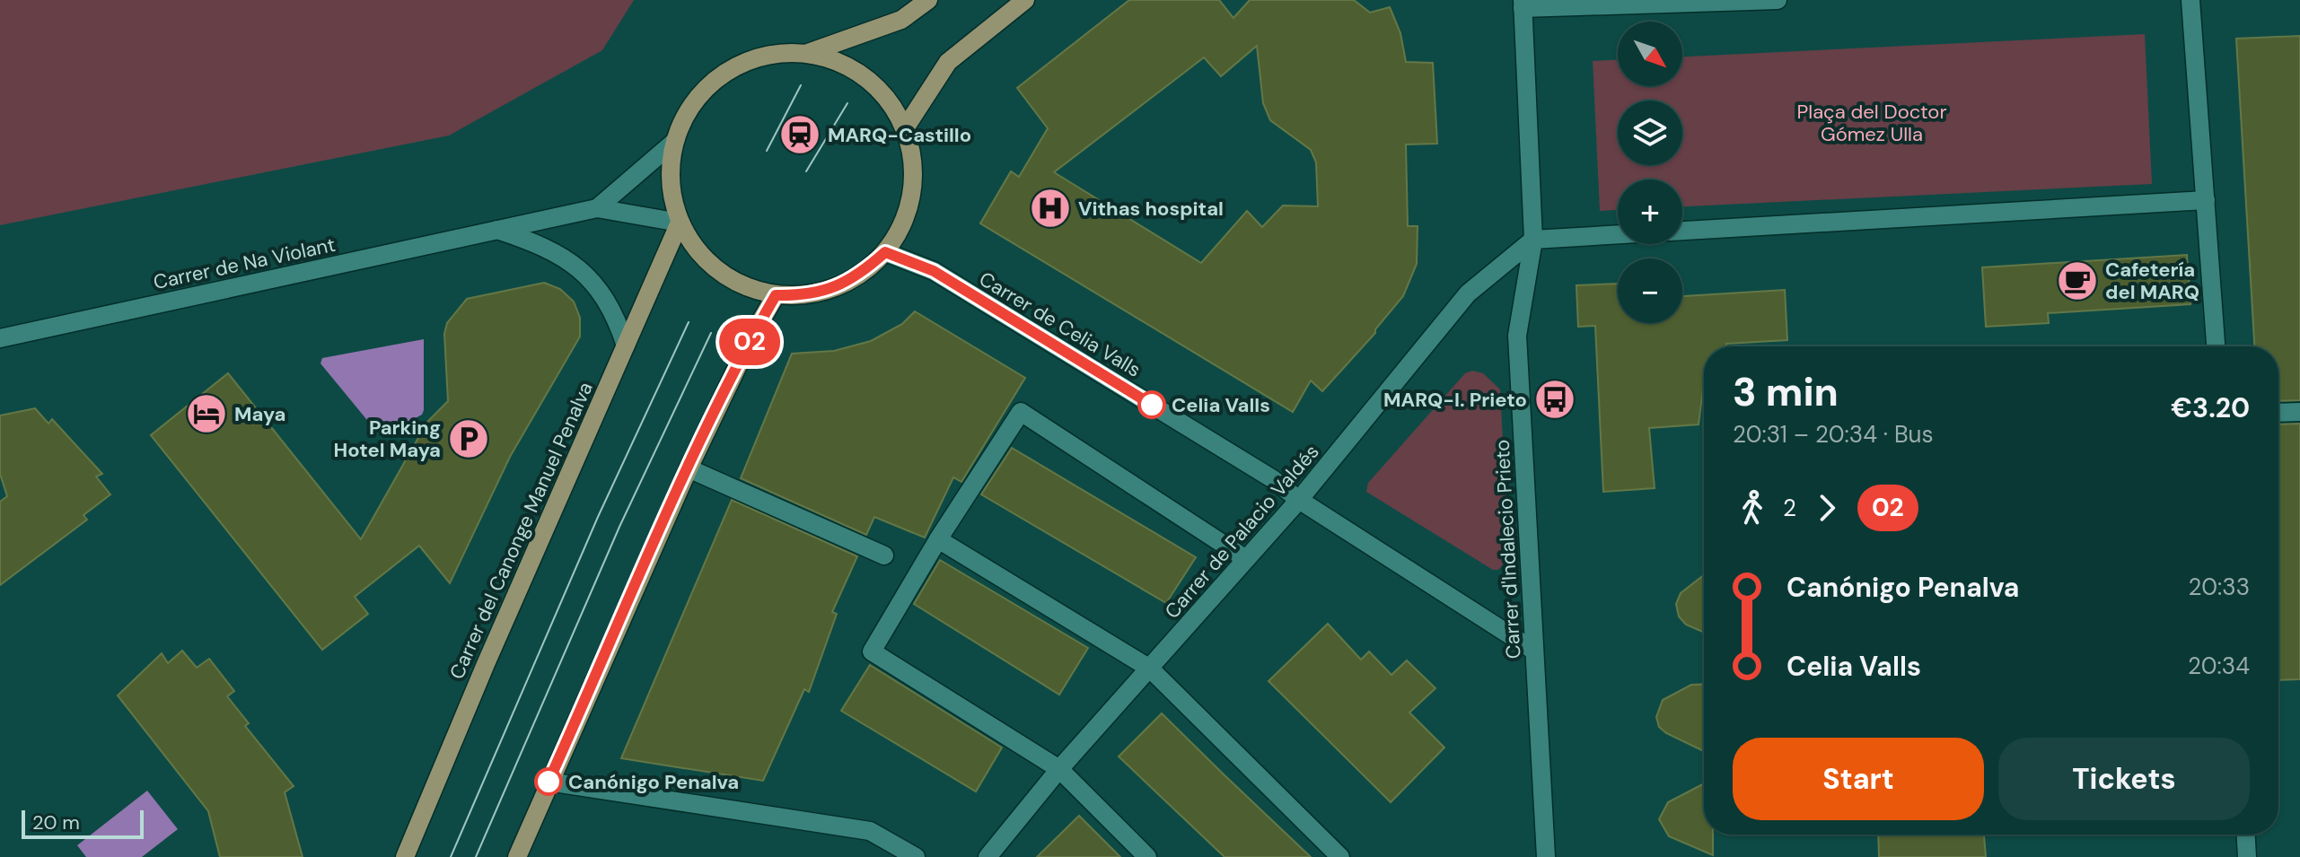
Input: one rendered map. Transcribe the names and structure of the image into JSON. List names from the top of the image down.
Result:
{
  "streets": {
    "main road": ["Carrer del Canonge Manuel Penalva"],
    "street": [
      "Carrer de Na Violant",
      "Carrer de Celia Valls",
      "Carrer de Palacio Valdés",
      "Carrer d'Indalecio Prieto"
    ]
  },
  "crossings": [
    ["Carrer de Na Violant", "Carrer de Celia Valls"],
    ["Carrer de Na Violant", "Carrer del Canonge Manuel Penalva"],
    ["Carrer de Celia Valls", "Carrer del Canonge Manuel Penalva"],
    ["Carrer de Celia Valls", "Carrer de Palacio Valdés"],
    ["Carrer de Celia Valls", "Carrer d'Indalecio Prieto"],
    ["Carrer de Palacio Valdés", "Carrer d'Indalecio Prieto"]
  ],
  "parks": ["Plaça del Doctor Gómez Ulla"],
  "places": {
    "station": ["MARQ-Castillo"],
    "hospital": ["Vithas hospital"],
    "cafe": ["Cafetería del MARQ"],
    "bus stop": ["MARQ-I. Prieto"],
    "other": ["Celia Valls", "Canónigo Penalva"],
    "hotel": ["Maya"],
    "parking": ["Parking Hotel Maya"]
  },
  "lines": ["bus line 02"],
  "scale_bar": "20 m",
  "north": "bottom right",
  "page": {
    "on_map": "02",
    "map_buttons": ["+", "−"],
    "heading": ["3 min", "20:31 – 20:34 · Bus", "€3.20"],
    "legs": ["2", "02"],
    "list": [
      {
        "name": "Canónigo Penalva",
        "value": "20:33"
      },
      {
        "name": "Celia Valls",
        "value": "20:34"
      }
    ],
    "buttons": ["Start", "Tickets"],
    "scale": "20 m"
  }
}
